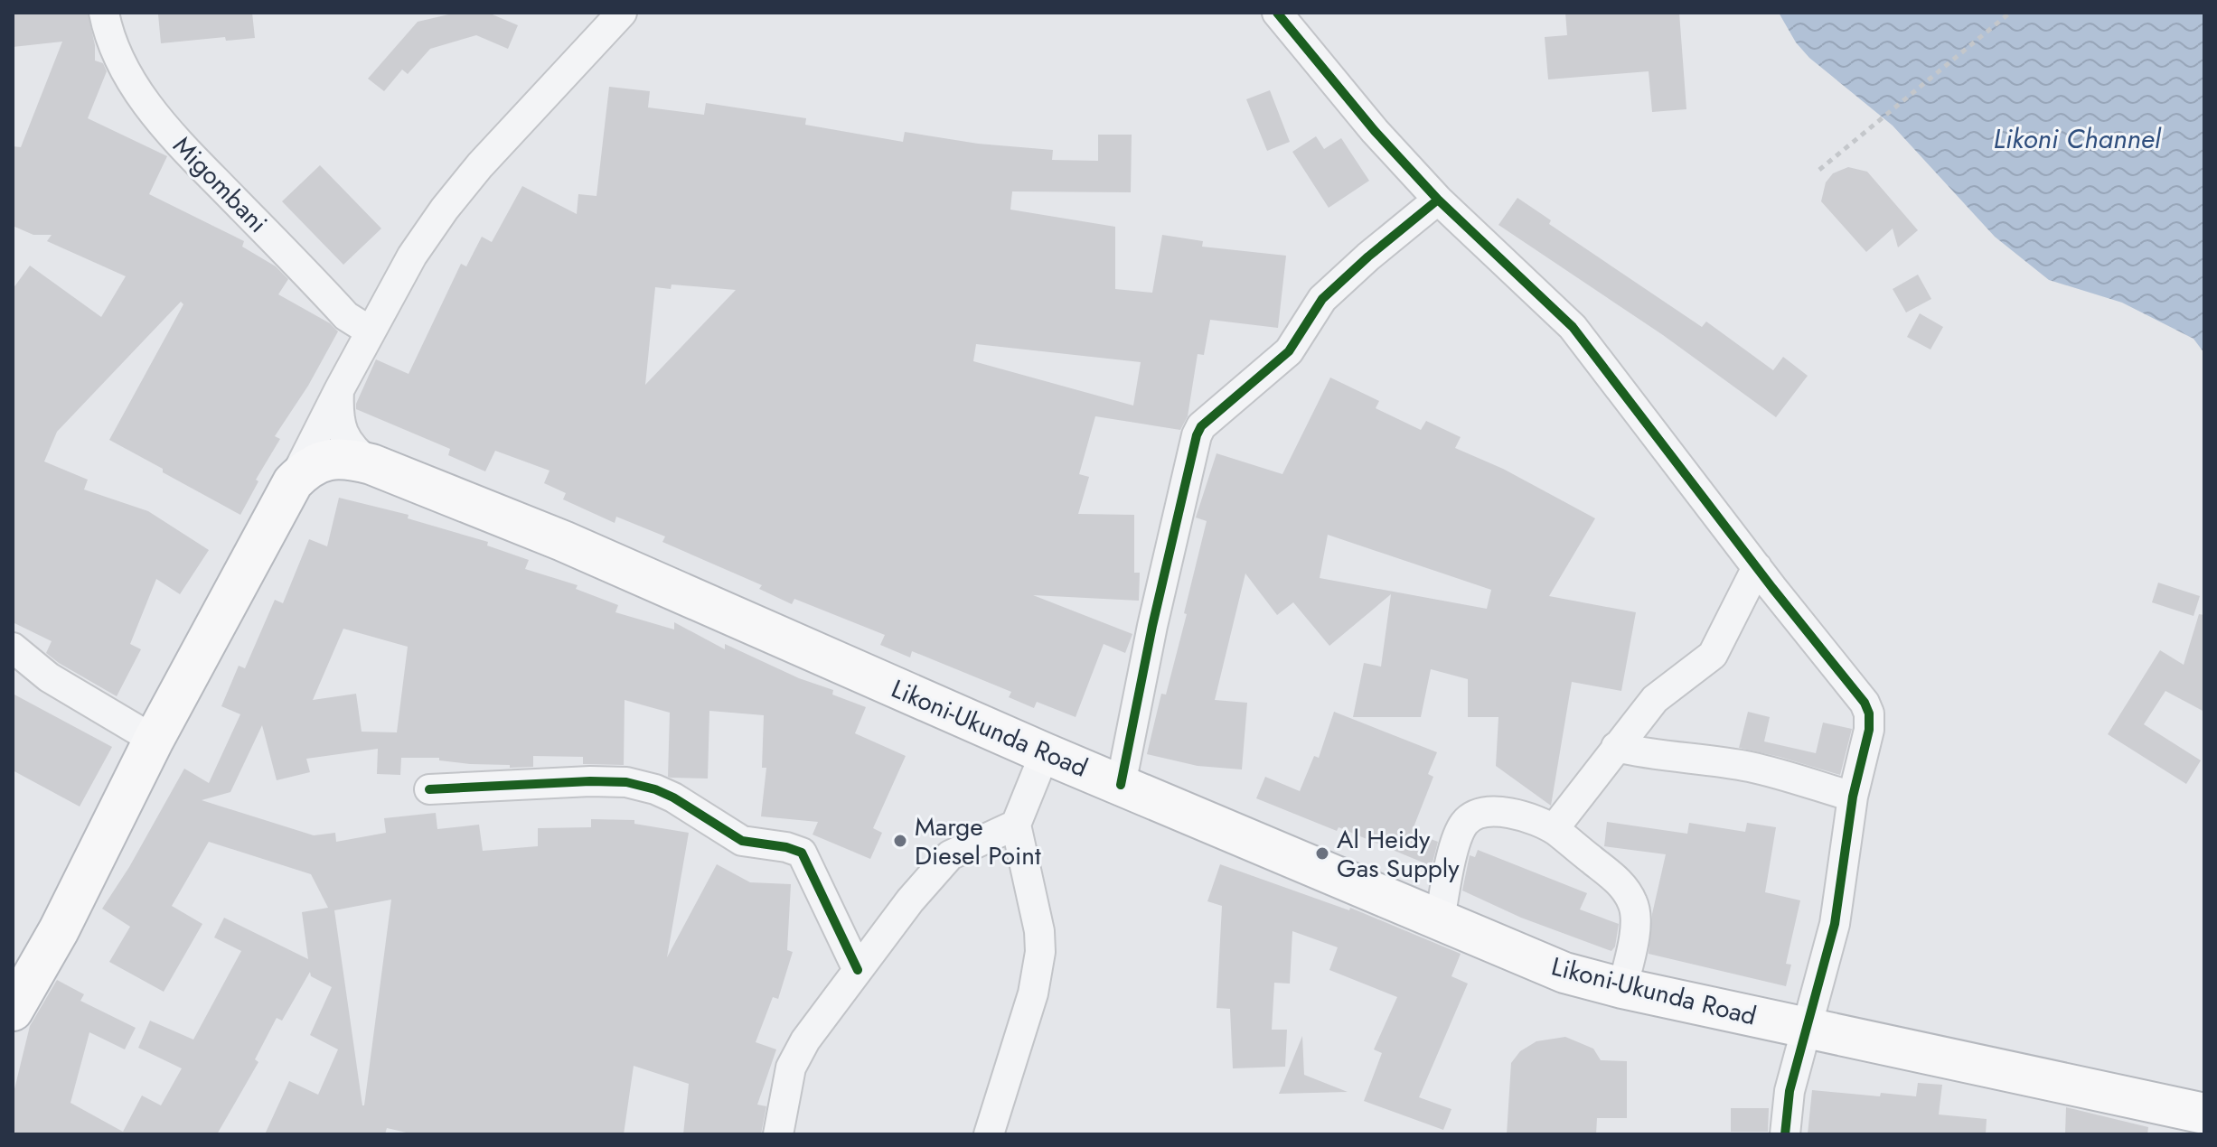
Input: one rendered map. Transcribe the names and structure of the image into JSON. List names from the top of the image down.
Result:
{
  "streets": {
    "highway": ["Likoni-Ukunda Road"],
    "street": ["Migombani"]
  },
  "water": ["Likoni Channel"],
  "places": ["Marge Diesel Point", "Al Heidy Gas Supply"]
}
